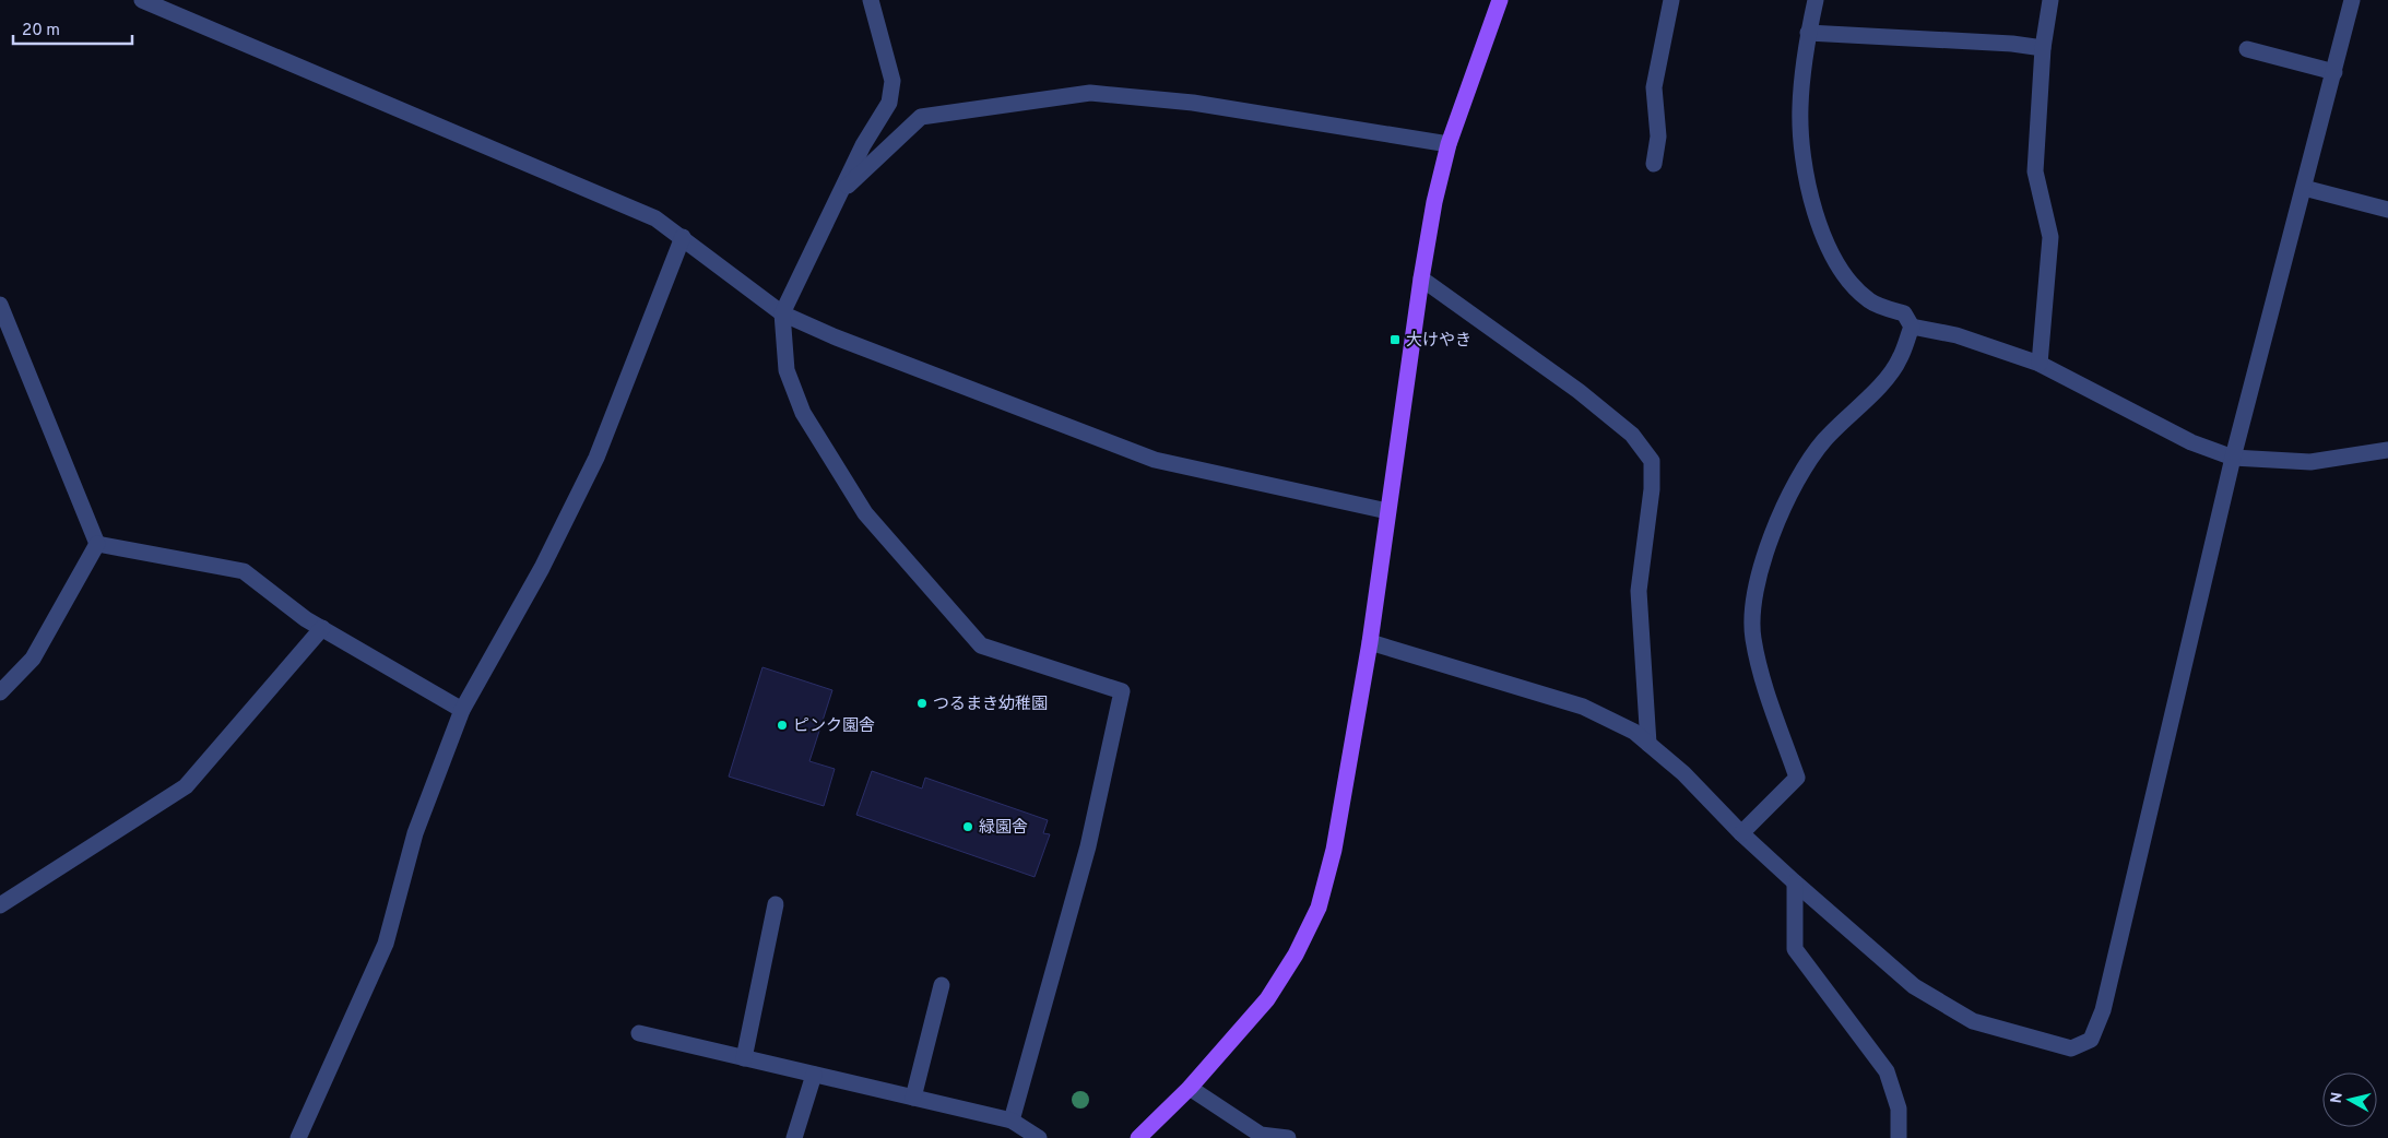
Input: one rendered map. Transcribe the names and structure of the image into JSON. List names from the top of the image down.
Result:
{
  "places": {
    "transit": ["大けやき"],
    "other": ["つるまき幼稚園", "ピンク園舎", "緑園舎"]
  },
  "scale_bar": "20 m",
  "north": "left"
}
